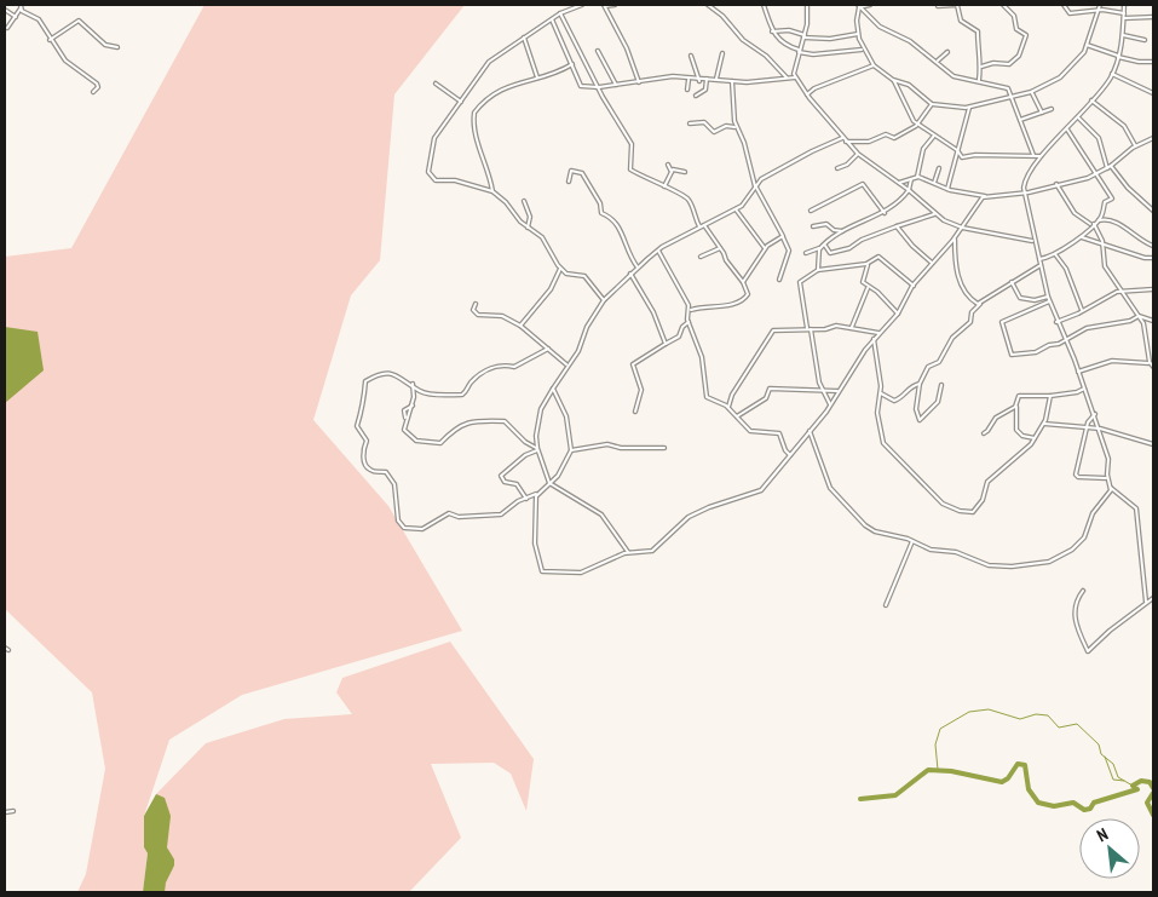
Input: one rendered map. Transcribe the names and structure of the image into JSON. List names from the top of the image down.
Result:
{
  "north": "top left"
}
